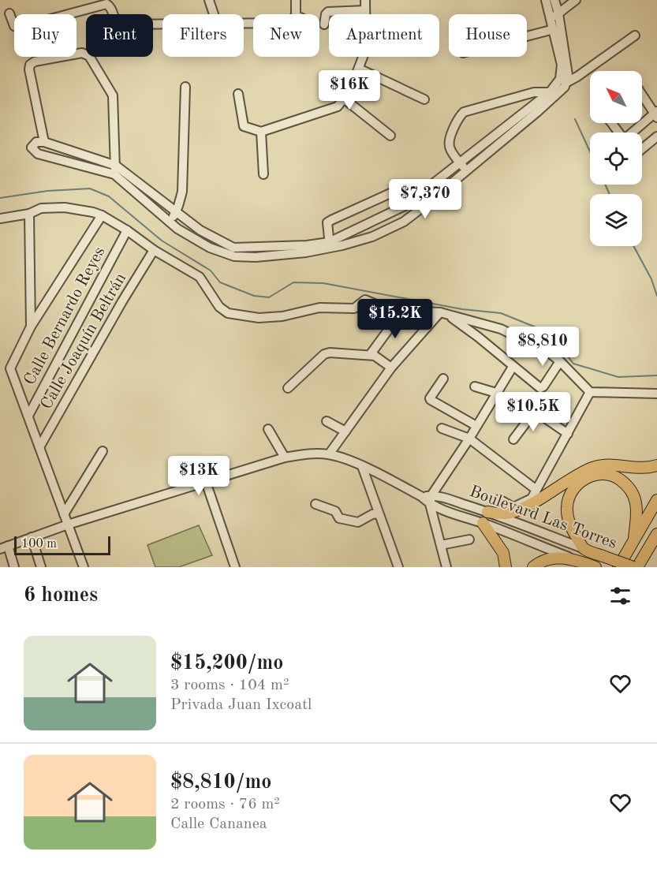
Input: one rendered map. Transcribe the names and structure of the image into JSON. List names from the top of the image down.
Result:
{
  "streets": {
    "main road": ["Boulevard Las Torres"],
    "street": ["Calle Bernardo Reyes", "Calle Joaquín Beltrán"]
  },
  "scale_bar": "100 m",
  "north": "top left",
  "page": {
    "chip": [
      "Buy",
      "Rent",
      "Filters",
      "New",
      "Apartment",
      "House"
    ],
    "price": [
      "$16K",
      "$7,370",
      "$15.2K",
      "$8,810",
      "$10.5K",
      "$13K"
    ],
    "scale": "100 m",
    "heading": "6 homes",
    "list": [
      {
        "name": "$15,200/mo",
        "note": "3 rooms · 104 m² · Privada Juan Ixcoatl"
      },
      {
        "name": "$8,810/mo",
        "note": "2 rooms · 76 m² · Calle Cananea"
      }
    ]
  }
}
